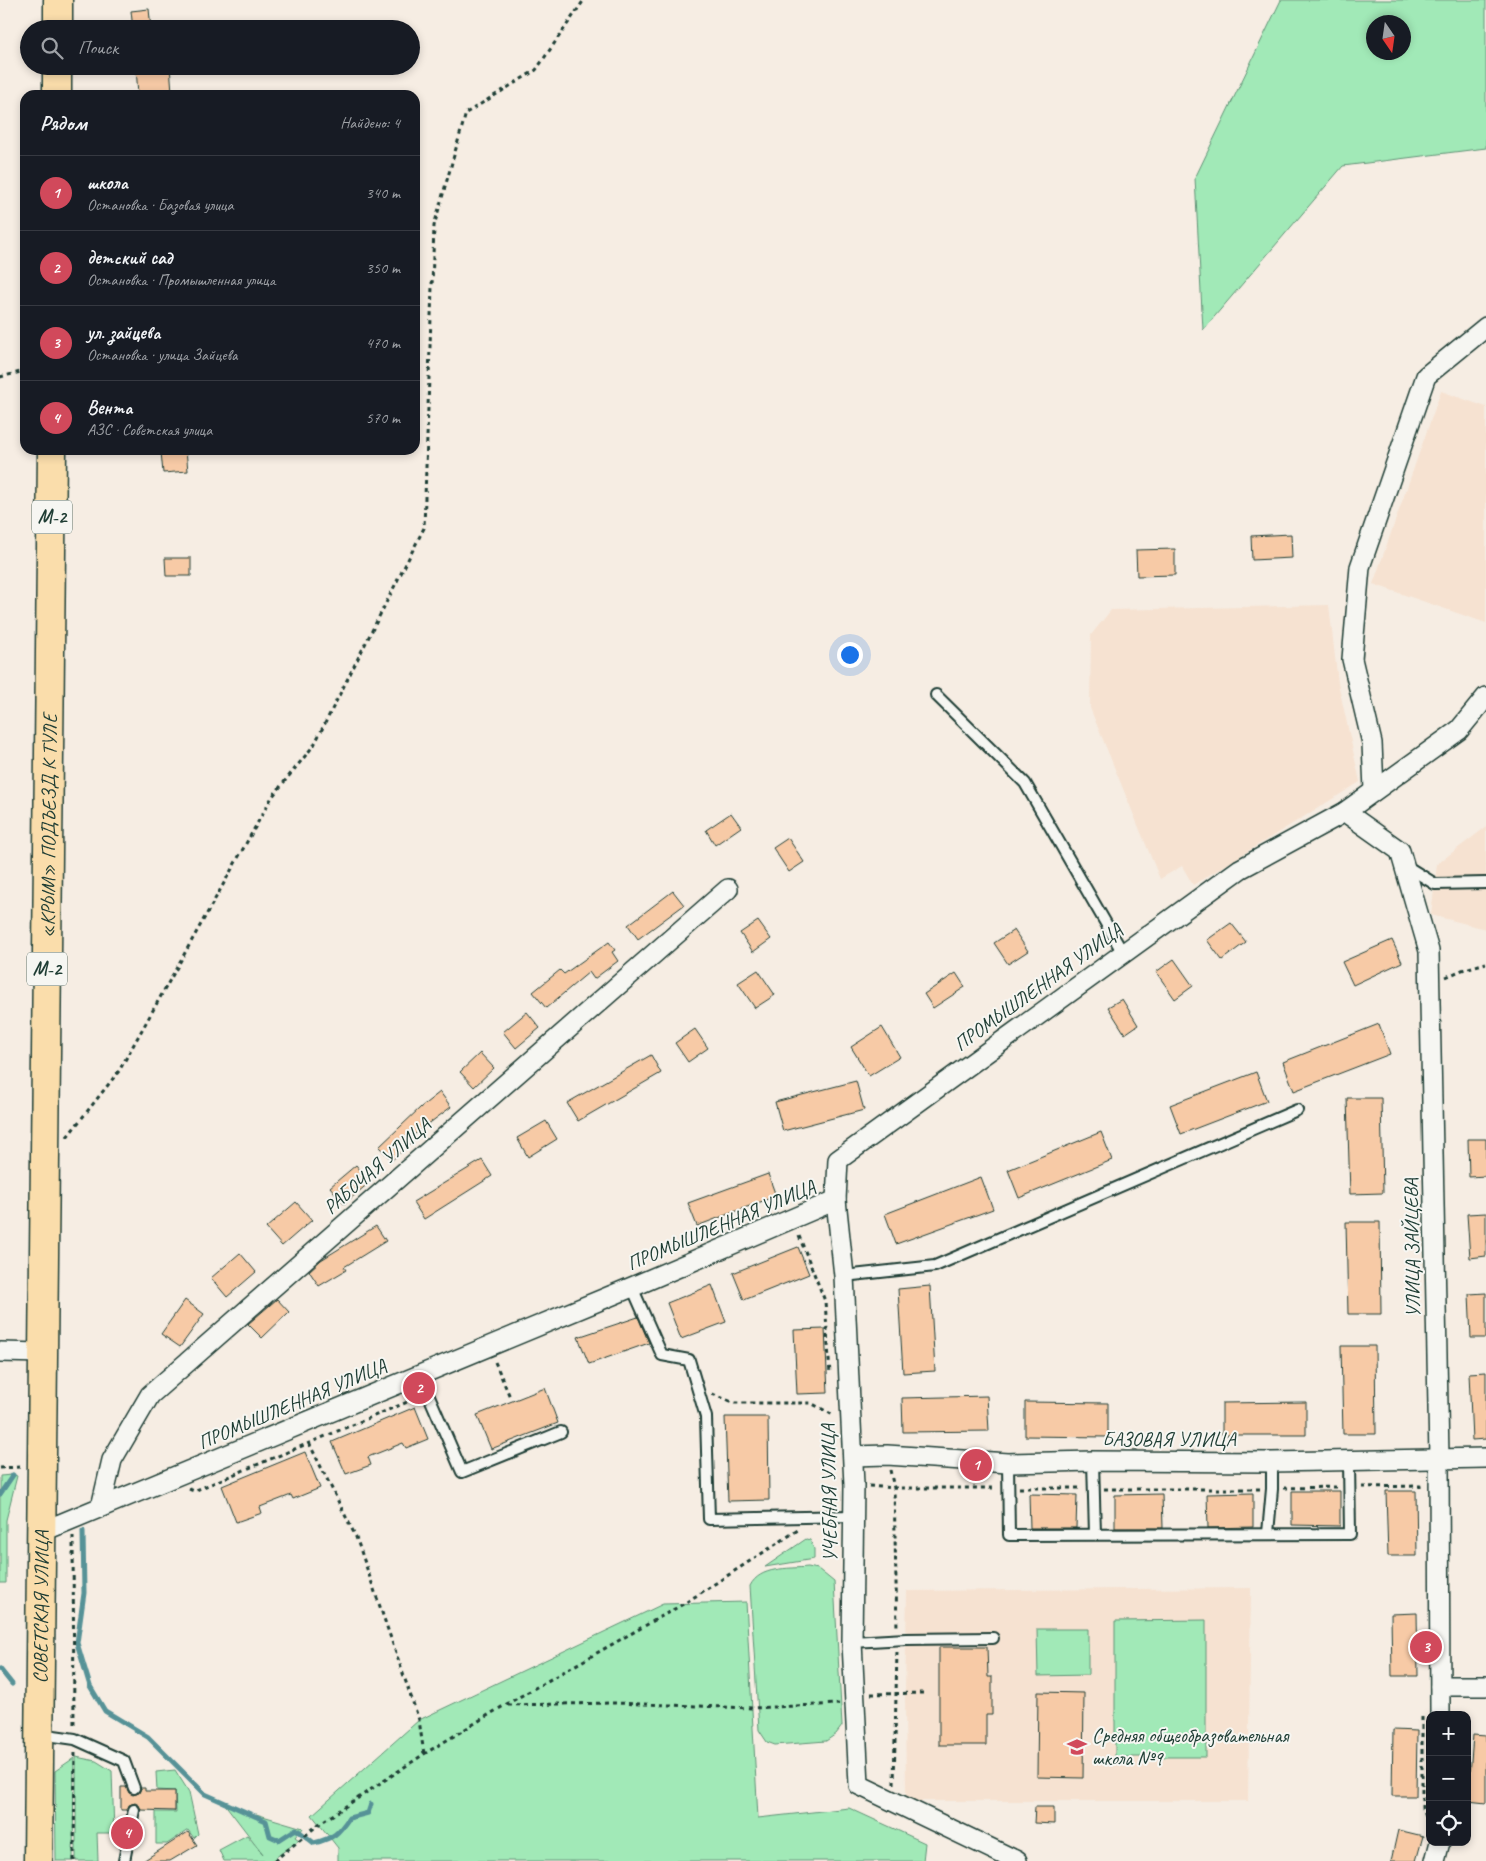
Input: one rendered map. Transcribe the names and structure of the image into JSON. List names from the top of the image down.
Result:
{
  "streets": {
    "main road": ["М-2", "«КРЫМ» ПОДЪЕЗД К ТУЛЕ", "СОВЕТСКАЯ УЛИЦА"],
    "street": [
      "ПРОМЫШЛЕННАЯ УЛИЦА",
      "РАБОЧАЯ УЛИЦА",
      "УЛИЦА ЗАЙЦЕВА",
      "БАЗОВАЯ УЛИЦА",
      "УЧЕБНАЯ УЛИЦА"
    ]
  },
  "crossings": [
    ["«КРЫМ» ПОДЪЕЗД К ТУЛЕ", "СОВЕТСКАЯ УЛИЦА"],
    ["ПРОМЫШЛЕННАЯ УЛИЦА", "РАБОЧАЯ УЛИЦА"],
    ["ПРОМЫШЛЕННАЯ УЛИЦА", "УЛИЦА ЗАЙЦЕВА"],
    ["ПРОМЫШЛЕННАЯ УЛИЦА", "УЧЕБНАЯ УЛИЦА"],
    ["ПРОМЫШЛЕННАЯ УЛИЦА", "СОВЕТСКАЯ УЛИЦА"],
    ["УЛИЦА ЗАЙЦЕВА", "БАЗОВАЯ УЛИЦА"],
    ["БАЗОВАЯ УЛИЦА", "УЧЕБНАЯ УЛИЦА"]
  ],
  "places": {
    "school or university": ["Средняя общеобразовательная школа №9"]
  },
  "north": "bottom",
  "page": {
    "search": "Поиск",
    "heading": ["Рядом", "Найдено: 4"],
    "list": [
      {
        "mark": "1",
        "name": "школа",
        "note": "Остановка · Базовая улица",
        "value": "340 m"
      },
      {
        "mark": "2",
        "name": "детский сад",
        "note": "Остановка · Промышленная улица",
        "value": "350 m"
      },
      {
        "mark": "3",
        "name": "ул. зайцева",
        "note": "Остановка · улица Зайцева",
        "value": "470 m"
      },
      {
        "mark": "4",
        "name": "Вента",
        "note": "АЗС · Советская улица",
        "value": "570 m"
      }
    ],
    "pins": [
      "2",
      "1",
      "3",
      "4"
    ],
    "map_buttons": ["+", "−"]
  }
}
